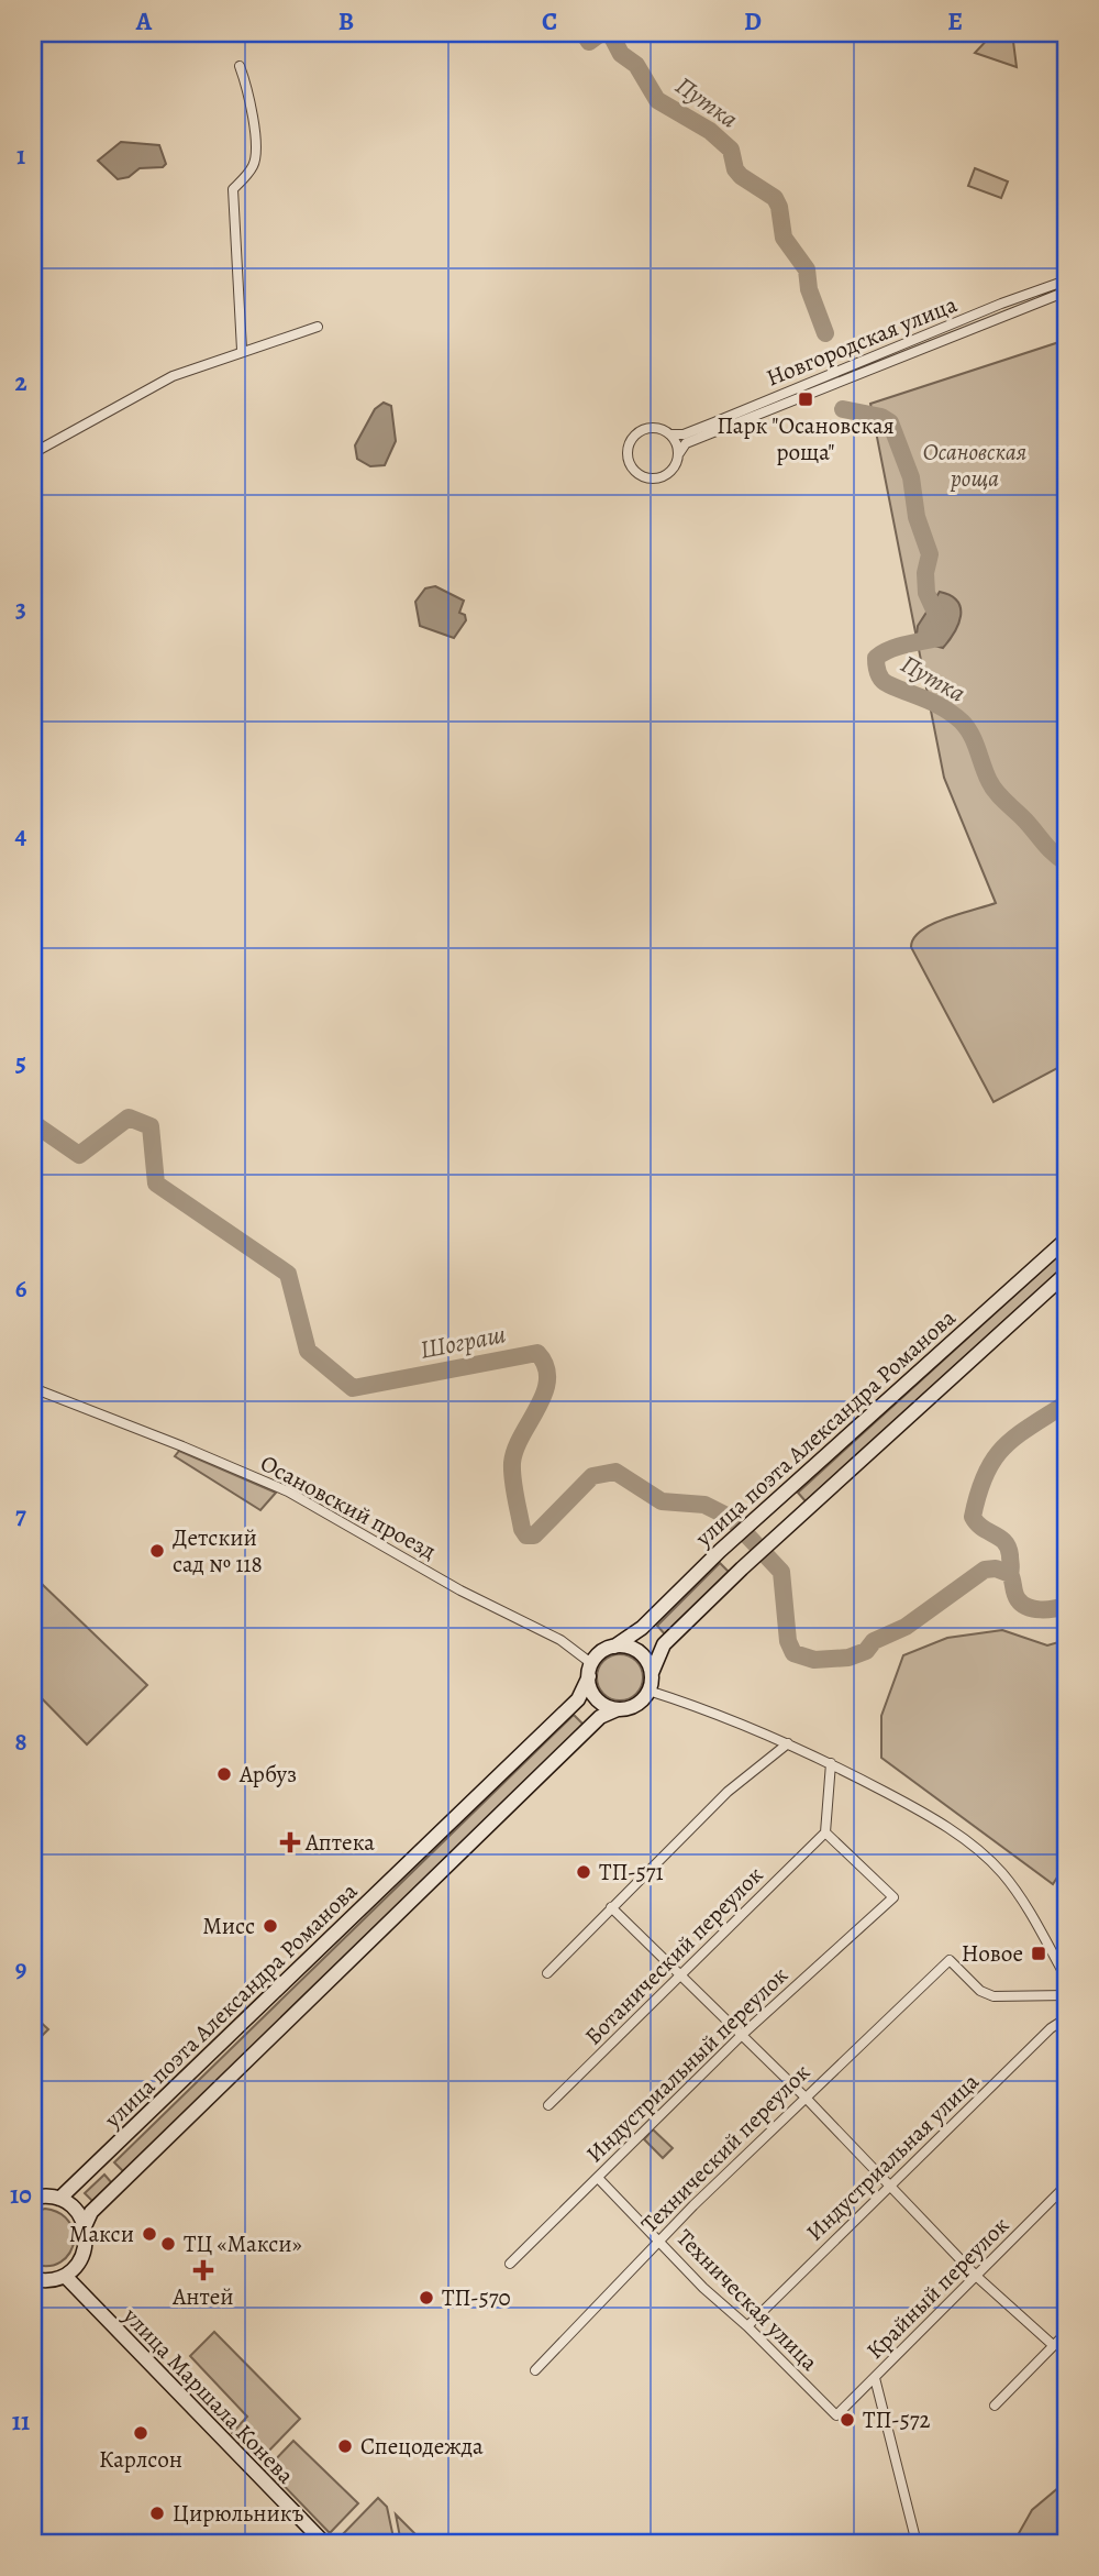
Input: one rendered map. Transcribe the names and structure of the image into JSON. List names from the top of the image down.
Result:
{
  "streets": {
    "main road": ["улица поэта Александра Романова", "улица Маршала Конева"],
    "street": [
      "Новгородская улица",
      "Осановский проезд",
      "Ботанический переулок",
      "Индустриальный переулок",
      "Технический переулок",
      "Индустриальная улица",
      "Крайный переулок",
      "Техническая улица"
    ]
  },
  "crossings": [
    ["улица поэта Александра Романова", "Осановский проезд"],
    ["Ботанический переулок", "Индустриальный переулок"],
    ["Индустриальный переулок", "Техническая улица"],
    ["Технический переулок", "Техническая улица"],
    ["Индустриальная улица", "Техническая улица"],
    ["Крайный переулок", "Техническая улица"]
  ],
  "water": ["Путка", "Шограш"],
  "parks": ["Осановская роща"],
  "places": {
    "transit": ["Парк \"Осановская роща\"", "Новое"],
    "other": [
      "Детский сад № 118",
      "Арбуз",
      "ТП-571",
      "Мисс",
      "Макси",
      "ТЦ «Макси»",
      "ТП-570",
      "ТП-572",
      "Карлсон",
      "Спецодежда",
      "Цирюльникъ"
    ],
    "health": ["Аптека", "Антей"]
  },
  "grid": {
    "columns": [
      "A",
      "B",
      "C",
      "D",
      "E"
    ],
    "rows": [
      "1",
      "2",
      "3",
      "4",
      "5",
      "6",
      "7",
      "8",
      "9",
      "10",
      "11"
    ]
  }
}
